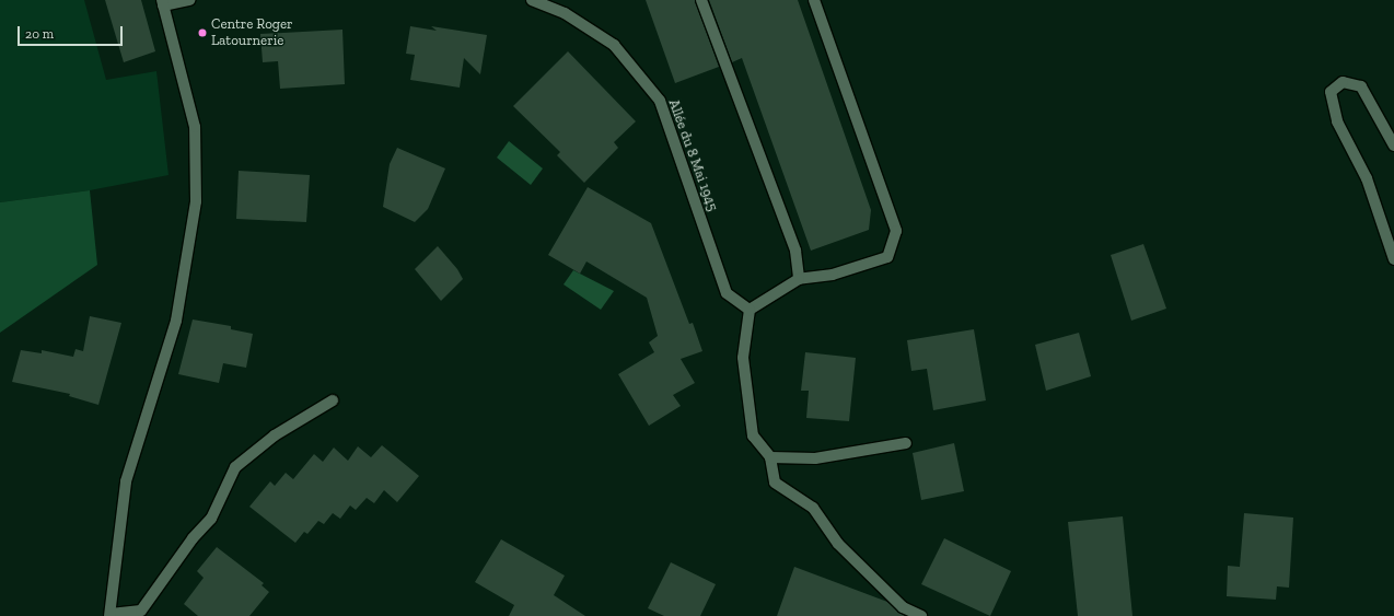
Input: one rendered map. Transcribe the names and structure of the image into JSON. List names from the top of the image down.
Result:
{
  "streets": {
    "street": ["Allée du 8 Mai 1945"]
  },
  "places": ["Centre Roger Latournerie"],
  "scale_bar": "20 m"
}
